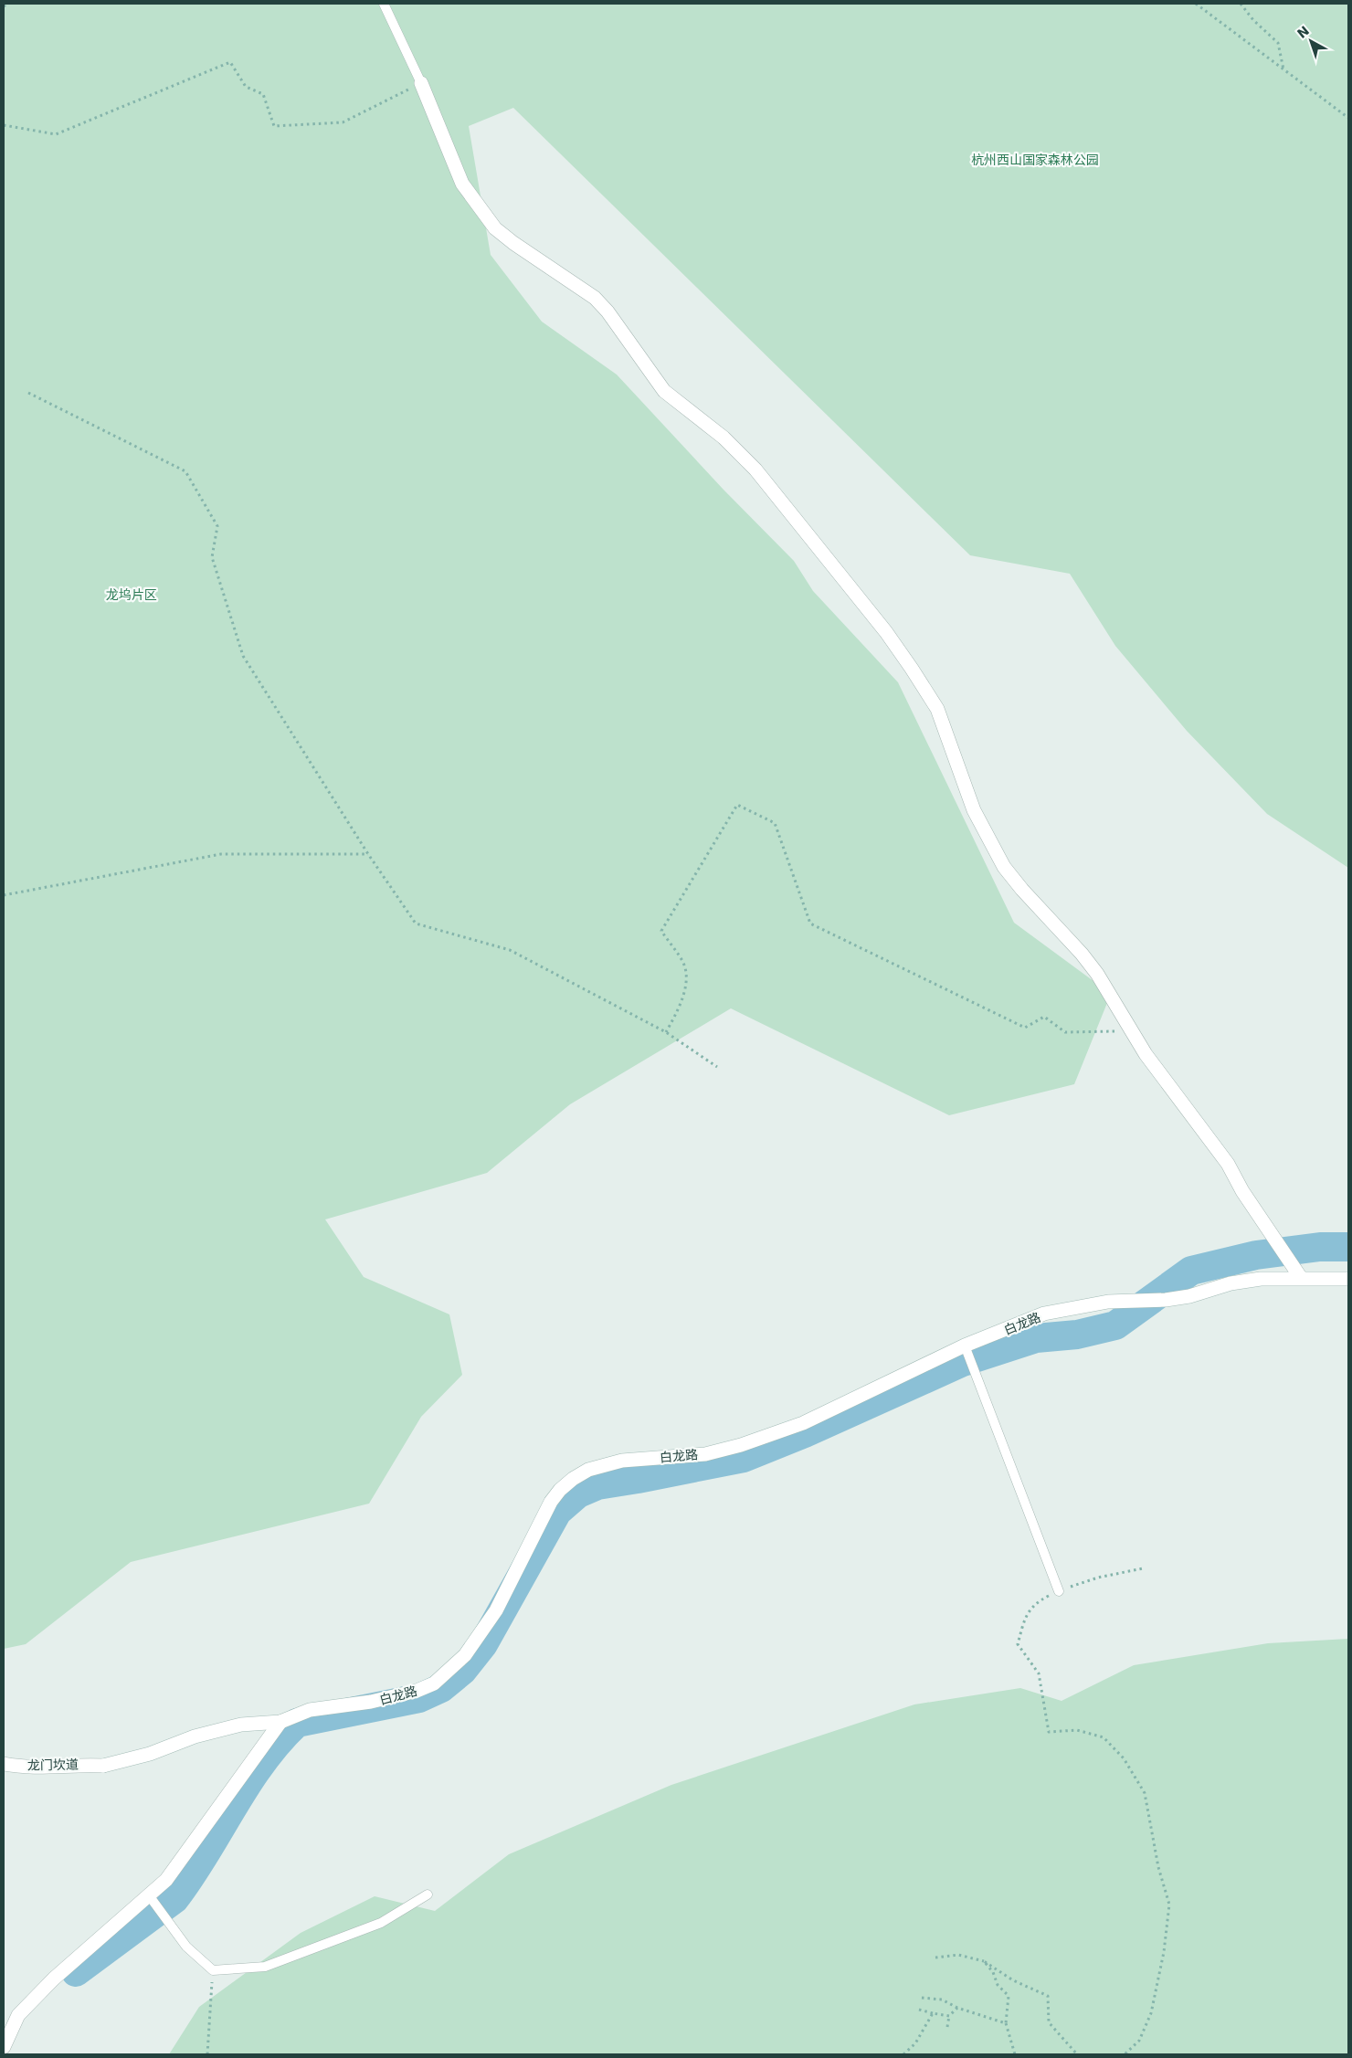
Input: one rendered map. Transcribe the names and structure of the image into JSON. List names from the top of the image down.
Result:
{
  "streets": {
    "street": ["白龙路", "龙门坎道"]
  },
  "crossings": [
    ["白龙路", "龙门坎道"]
  ],
  "parks": ["杭州西山国家森林公园", "龙坞片区"],
  "north": "top left"
}
